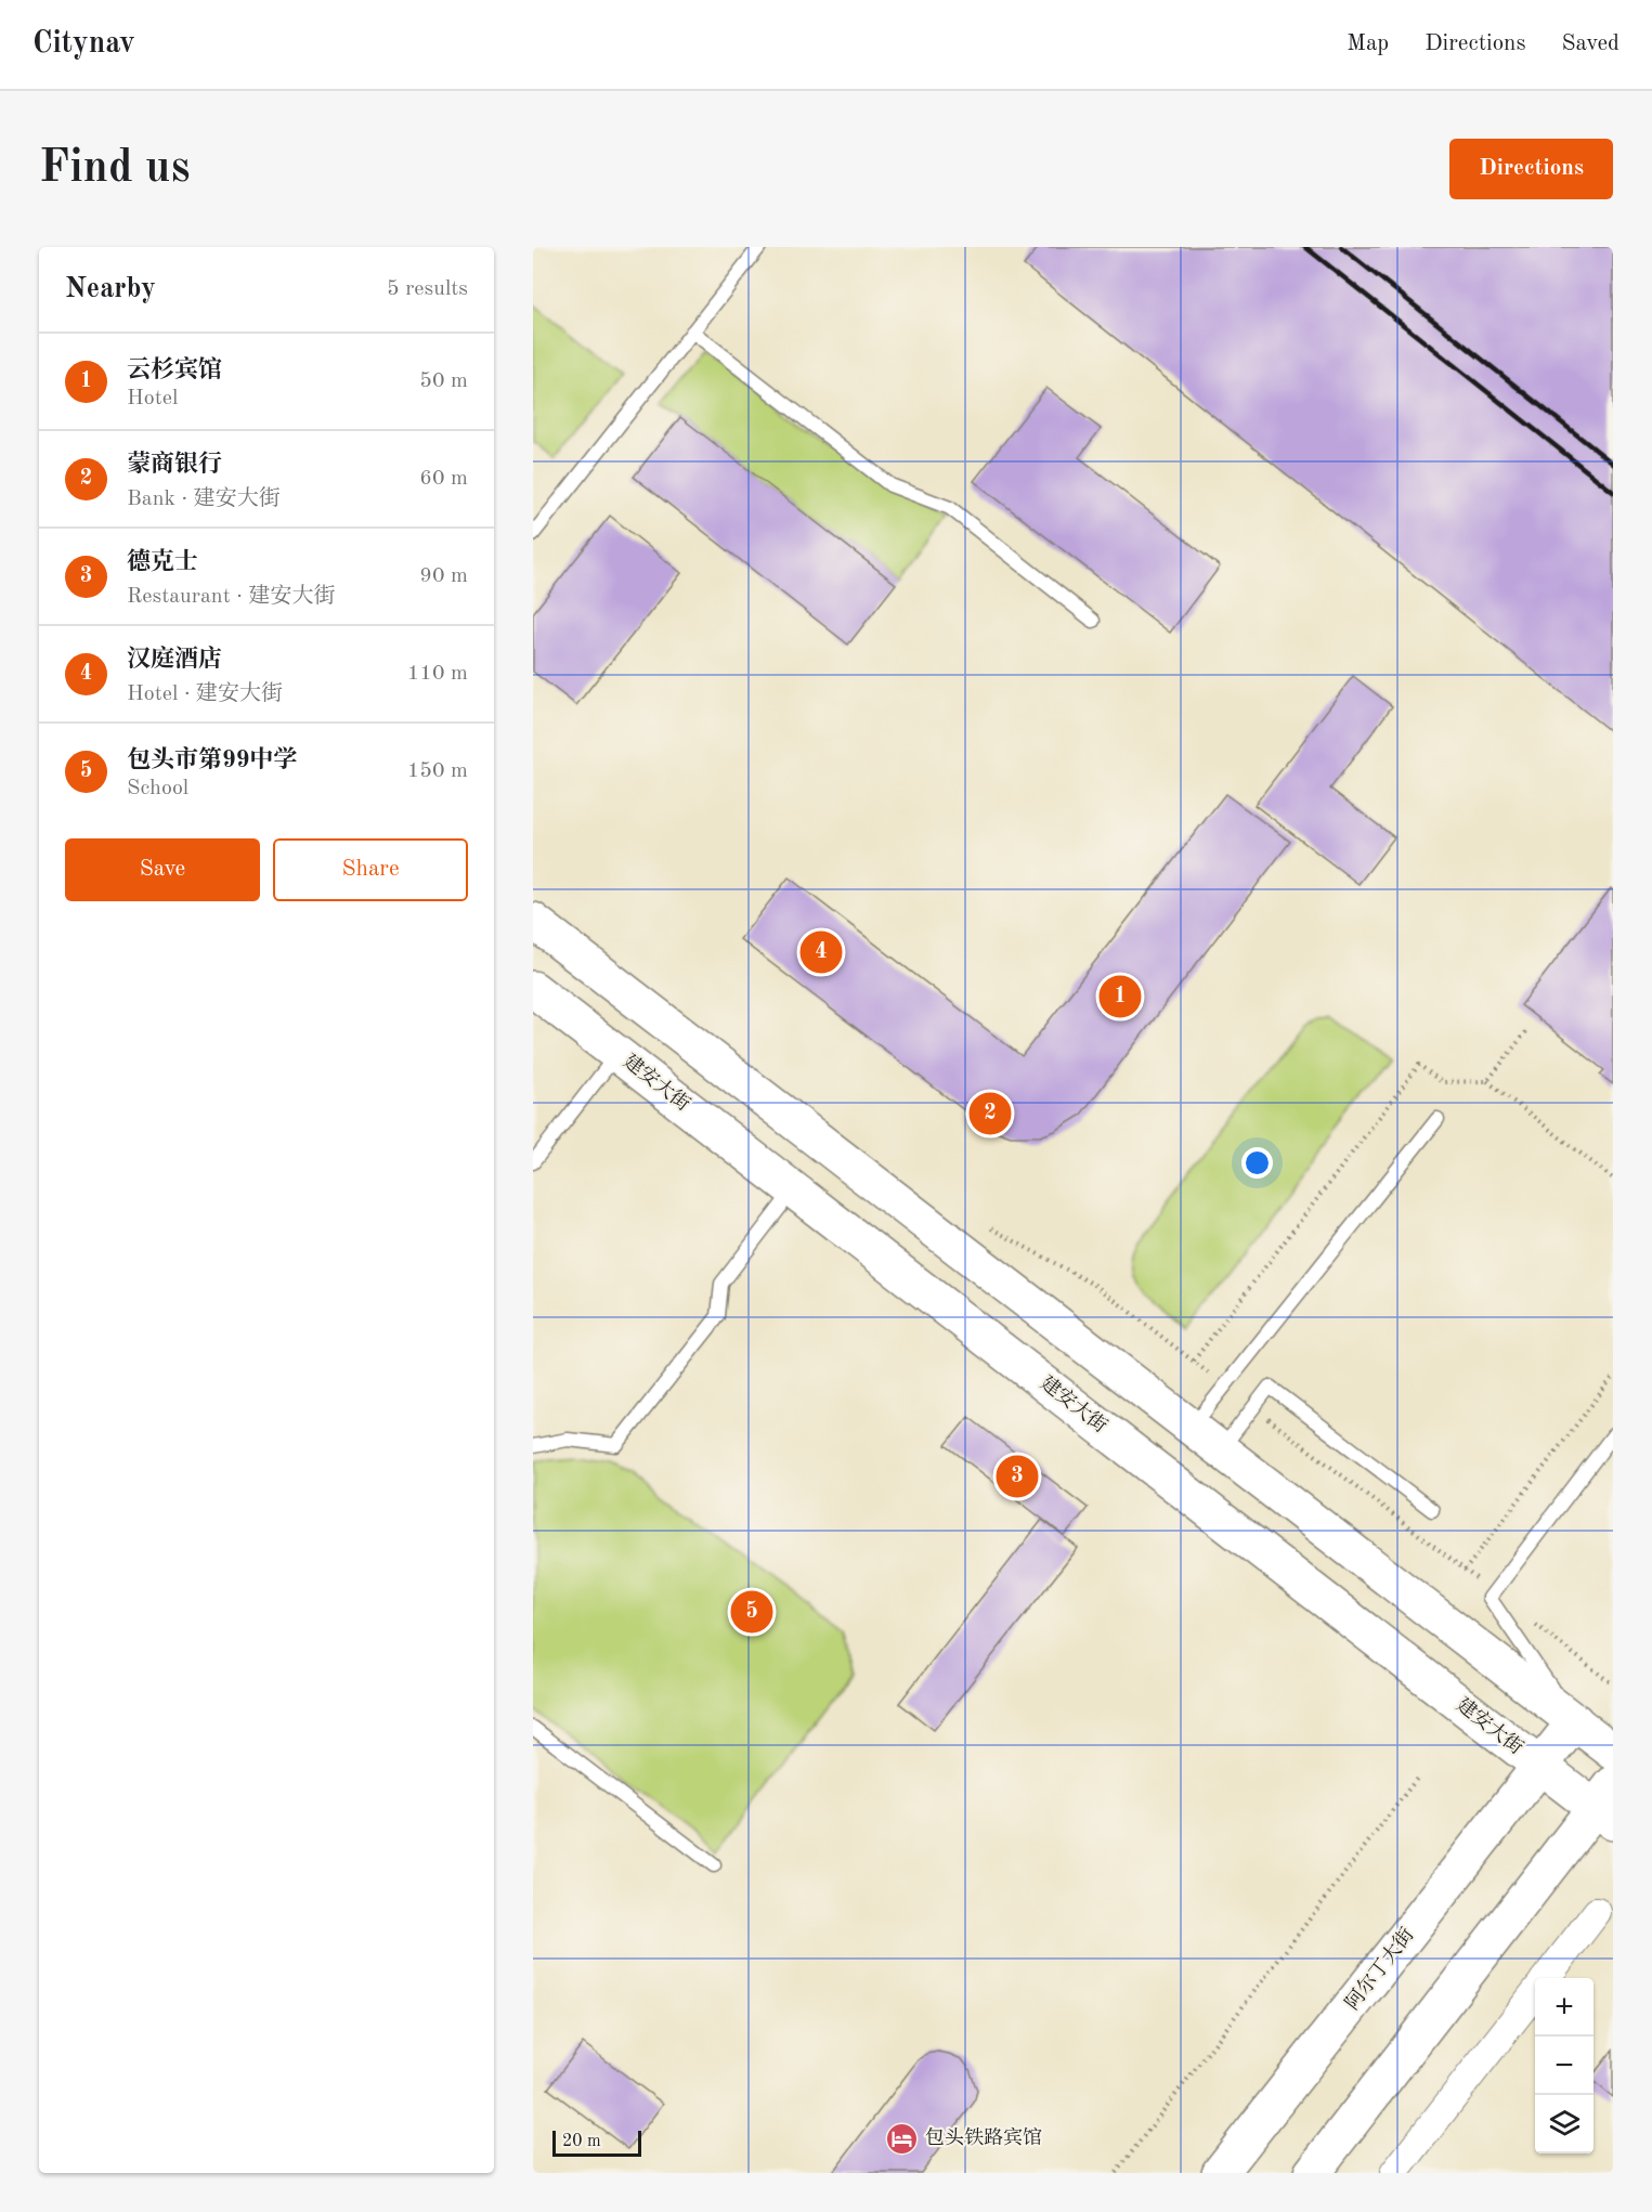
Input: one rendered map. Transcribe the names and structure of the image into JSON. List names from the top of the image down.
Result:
{
  "streets": {
    "main road": ["建安大街", "阿尔丁大街"]
  },
  "crossings": [
    ["建安大街", "阿尔丁大街"]
  ],
  "places": {
    "hotel": ["包头铁路宾馆"]
  },
  "scale_bar": "20 m",
  "page": {
    "header": "Citynav",
    "nav": ["Map", "Directions", "Saved"],
    "buttons": [
      "Directions",
      ["Save", "Share"]
    ],
    "title": "Find us",
    "heading": ["Nearby", "5 results"],
    "list": [
      {
        "mark": "1",
        "name": "云杉宾馆",
        "note": "Hotel",
        "value": "50 m"
      },
      {
        "mark": "2",
        "name": "蒙商银行",
        "note": "Bank · 建安大街",
        "value": "60 m"
      },
      {
        "mark": "3",
        "name": "德克士",
        "note": "Restaurant · 建安大街",
        "value": "90 m"
      },
      {
        "mark": "4",
        "name": "汉庭酒店",
        "note": "Hotel · 建安大街",
        "value": "110 m"
      },
      {
        "mark": "5",
        "name": "包头市第99中学",
        "note": "School",
        "value": "150 m"
      }
    ],
    "pins": [
      "4",
      "1",
      "2",
      "3",
      "5"
    ],
    "map_buttons": ["+", "−"],
    "scale": "20 m"
  }
}
